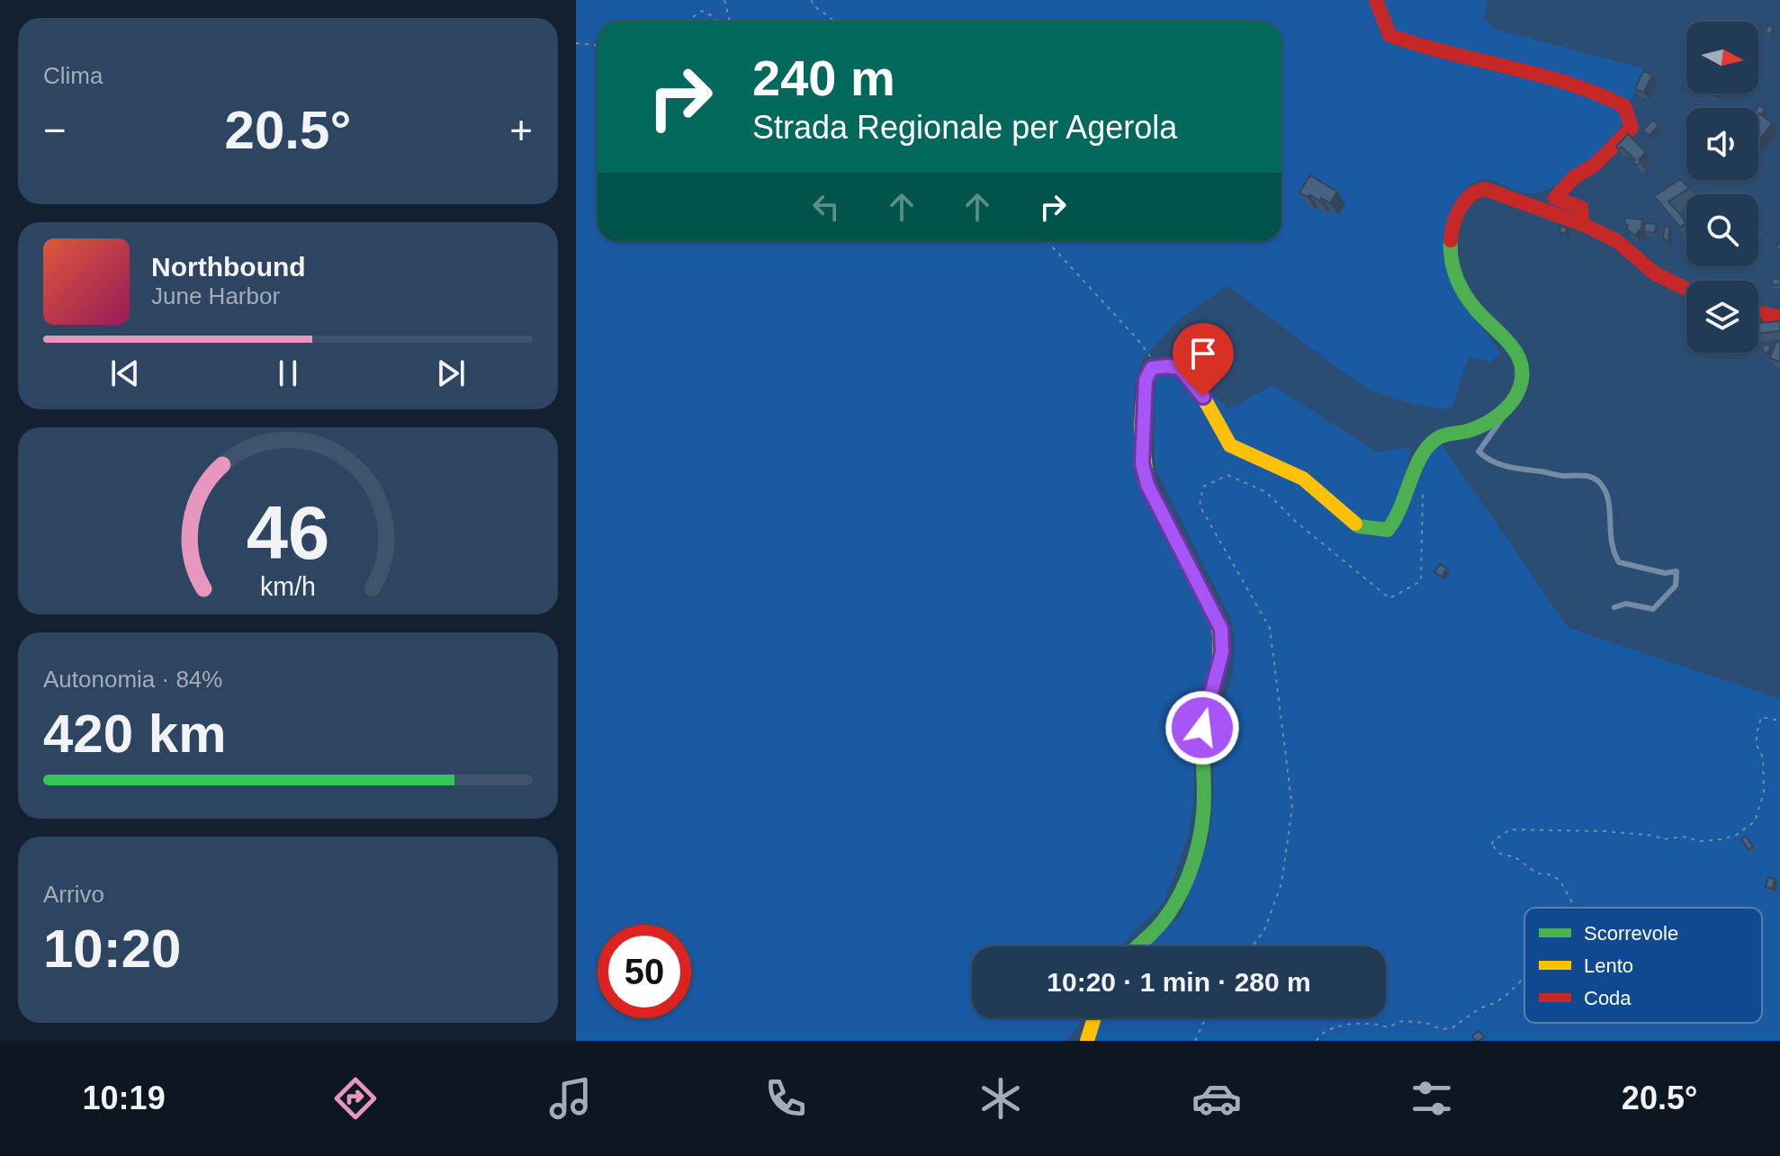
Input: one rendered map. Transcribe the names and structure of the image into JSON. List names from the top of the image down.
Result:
{
  "legend": ["Scorrevole", "Lento", "Coda"],
  "north": "right",
  "page": {
    "tile": [
      "Clima",
      ["Autonomia · 84%", "420 km"],
      ["Arrivo", "10:20"]
    ],
    "turn": ["240 m", "Strada Regionale per Agerola"],
    "heat": ["−", "20.5°", "+"],
    "song": ["Northbound", "June Harbor"],
    "limit": "50",
    "trip": "10:20 · 1 min · 280 m",
    "tabs": ["10:19", "20.5°"],
    "gauge": ["46", "km/h"]
  }
}
